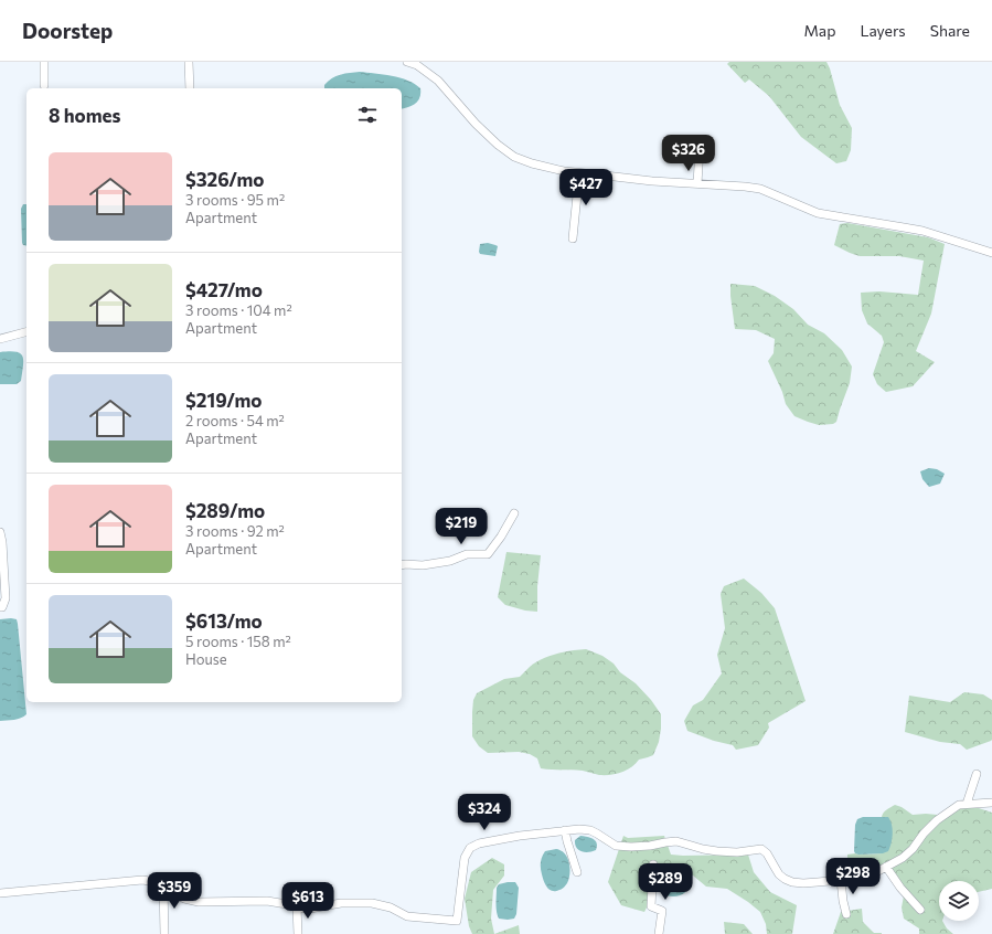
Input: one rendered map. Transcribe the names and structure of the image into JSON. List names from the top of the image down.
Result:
{
  "page": {
    "header": "Doorstep",
    "nav": ["Map", "Layers", "Share"],
    "heading": "8 homes",
    "price": [
      "$326",
      "$427",
      "$219",
      "$324",
      "$298",
      "$289",
      "$359",
      "$613"
    ],
    "list": [
      {
        "name": "$326/mo",
        "note": "3 rooms · 95 m² · Apartment"
      },
      {
        "name": "$427/mo",
        "note": "3 rooms · 104 m² · Apartment"
      },
      {
        "name": "$219/mo",
        "note": "2 rooms · 54 m² · Apartment"
      },
      {
        "name": "$289/mo",
        "note": "3 rooms · 92 m² · Apartment"
      },
      {
        "name": "$613/mo",
        "note": "5 rooms · 158 m² · House"
      }
    ]
  }
}
